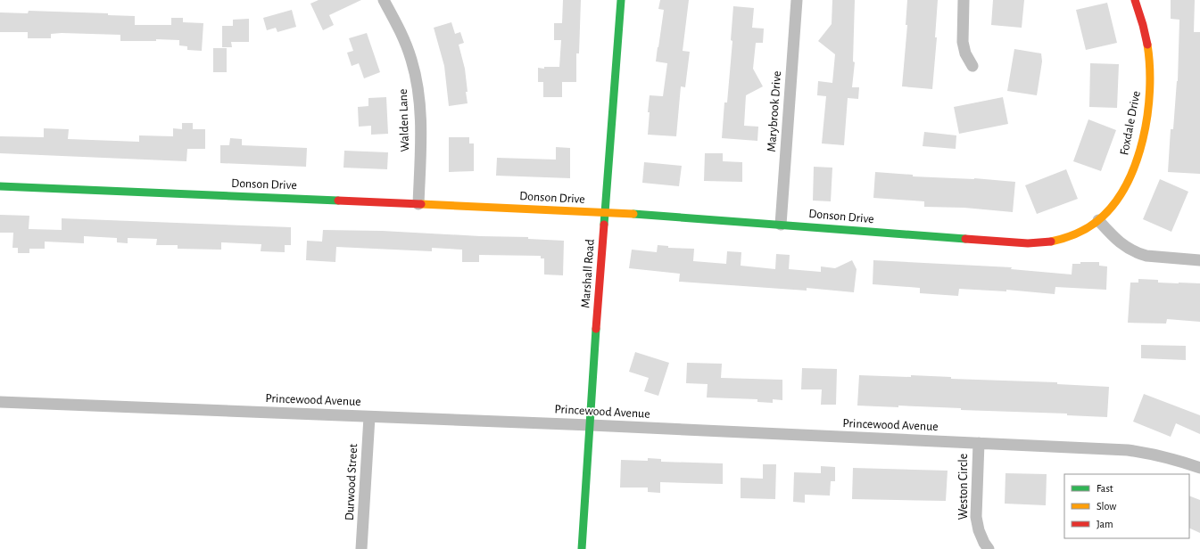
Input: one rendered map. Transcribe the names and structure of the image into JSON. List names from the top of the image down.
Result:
{
  "streets": {
    "street": [
      "Marybrook Drive",
      "Walden Lane",
      "Foxdale Drive",
      "Donson Drive",
      "Marshall Road",
      "Princewood Avenue",
      "Durwood Street",
      "Weston Circle"
    ]
  },
  "crossings": [
    ["Marybrook Drive", "Donson Drive"],
    ["Walden Lane", "Donson Drive"],
    ["Foxdale Drive", "Donson Drive"],
    ["Donson Drive", "Marshall Road"],
    ["Marshall Road", "Princewood Avenue"],
    ["Princewood Avenue", "Durwood Street"],
    ["Princewood Avenue", "Weston Circle"]
  ],
  "legend": ["Fast", "Slow", "Jam"]
}
